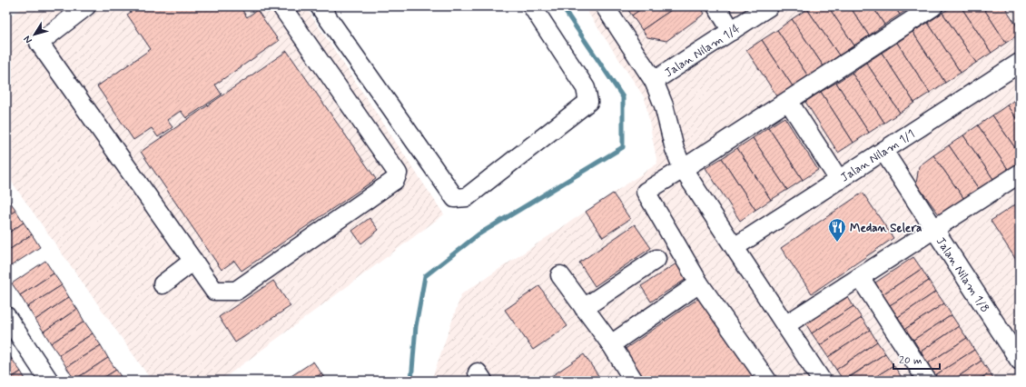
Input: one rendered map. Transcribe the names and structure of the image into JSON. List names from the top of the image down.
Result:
{
  "streets": {
    "street": ["Jalan Nilam 1/4", "Jalan Nilam 1/1", "Jalan Nilam 1/8"]
  },
  "crossings": [
    ["Jalan Nilam 1/1", "Jalan Nilam 1/8"]
  ],
  "places": {
    "restaurant": ["Medan Selera"]
  },
  "scale_bar": "20 m",
  "north": "bottom left"
}
